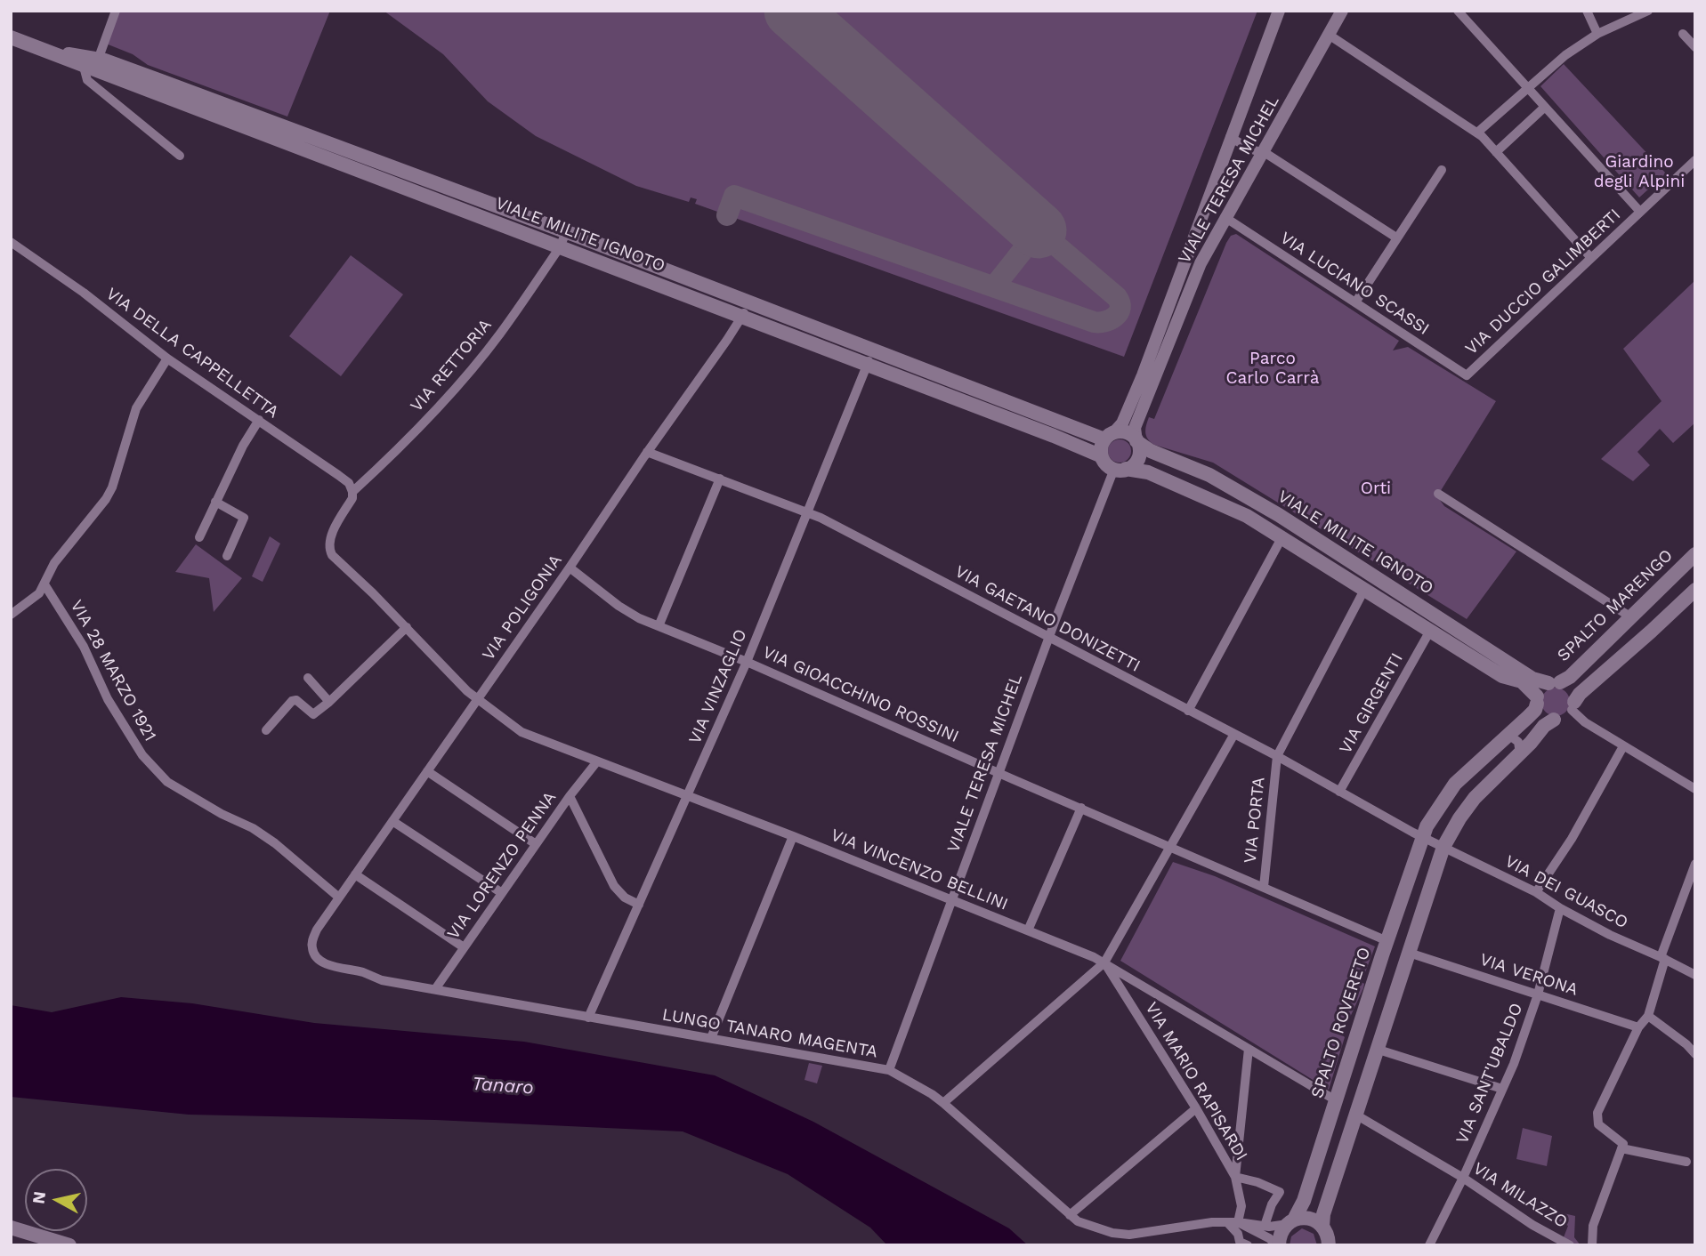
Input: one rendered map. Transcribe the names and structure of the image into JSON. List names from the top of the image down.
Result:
{
  "streets": {
    "main road": ["VIALE MILITE IGNOTO", "SPALTO MARENGO", "SPALTO ROVERETO"],
    "street": [
      "VIALE TERESA MICHEL",
      "VIA DUCCIO GALIMBERTI",
      "VIA LUCIANO SCASSI",
      "VIA DELLA CAPPELLETTA",
      "VIA RETTORIA",
      "VIA POLIGONIA",
      "VIA GAETANO DONIZETTI",
      "VIA 28 MARZO 1921",
      "VIA VINZAGLIO",
      "VIA GIOACCHINO ROSSINI",
      "VIA GIRGENTI",
      "VIA PORTA",
      "VIA LORENZO PENNA",
      "VIA VINCENZO BELLINI",
      "VIA DEI GUASCO",
      "VIA VERONA",
      "LUNGO TANARO MAGENTA",
      "VIA SANT'UBALDO",
      "VIA MARIO RAPISARDI",
      "VIA MILAZZO"
    ]
  },
  "crossings": [
    ["VIALE TERESA MICHEL", "VIALE MILITE IGNOTO"],
    ["VIALE TERESA MICHEL", "VIA LUCIANO SCASSI"],
    ["VIALE TERESA MICHEL", "VIA GAETANO DONIZETTI"],
    ["VIALE TERESA MICHEL", "VIA GIOACCHINO ROSSINI"],
    ["VIALE TERESA MICHEL", "VIA VINCENZO BELLINI"],
    ["VIALE TERESA MICHEL", "LUNGO TANARO MAGENTA"],
    ["VIALE MILITE IGNOTO", "VIA RETTORIA"],
    ["VIALE MILITE IGNOTO", "SPALTO MARENGO"],
    ["VIALE MILITE IGNOTO", "VIA POLIGONIA"],
    ["VIALE MILITE IGNOTO", "VIA VINZAGLIO"],
    ["VIALE MILITE IGNOTO", "VIA GIRGENTI"],
    ["VIA DUCCIO GALIMBERTI", "VIA LUCIANO SCASSI"],
    ["VIA DELLA CAPPELLETTA", "VIA RETTORIA"],
    ["VIA DELLA CAPPELLETTA", "VIA VINCENZO BELLINI"],
    ["VIA RETTORIA", "VIA VINCENZO BELLINI"],
    ["VIA POLIGONIA", "VIA GAETANO DONIZETTI"],
    ["VIA POLIGONIA", "VIA 28 MARZO 1921"],
    ["VIA POLIGONIA", "VIA GIOACCHINO ROSSINI"],
    ["VIA POLIGONIA", "VIA VINCENZO BELLINI"],
    ["VIA POLIGONIA", "LUNGO TANARO MAGENTA"],
    ["VIA GAETANO DONIZETTI", "VIA VINZAGLIO"],
    ["VIA GAETANO DONIZETTI", "VIA GIRGENTI"],
    ["VIA GAETANO DONIZETTI", "VIA PORTA"],
    ["VIA GAETANO DONIZETTI", "VIA DEI GUASCO"],
    ["VIA GAETANO DONIZETTI", "SPALTO ROVERETO"],
    ["VIA VINZAGLIO", "VIA GIOACCHINO ROSSINI"],
    ["VIA VINZAGLIO", "VIA VINCENZO BELLINI"],
    ["VIA VINZAGLIO", "LUNGO TANARO MAGENTA"],
    ["VIA GIOACCHINO ROSSINI", "VIA PORTA"],
    ["VIA GIOACCHINO ROSSINI", "SPALTO ROVERETO"],
    ["VIA LORENZO PENNA", "VIA VINCENZO BELLINI"],
    ["VIA LORENZO PENNA", "LUNGO TANARO MAGENTA"],
    ["VIA VINCENZO BELLINI", "SPALTO ROVERETO"],
    ["VIA VINCENZO BELLINI", "VIA MARIO RAPISARDI"],
    ["VIA DEI GUASCO", "SPALTO ROVERETO"],
    ["VIA DEI GUASCO", "VIA SANT'UBALDO"],
    ["VIA VERONA", "VIA SANT'UBALDO"],
    ["SPALTO ROVERETO", "LUNGO TANARO MAGENTA"],
    ["LUNGO TANARO MAGENTA", "VIA MARIO RAPISARDI"],
    ["VIA SANT'UBALDO", "VIA MILAZZO"]
  ],
  "water": ["Tanaro"],
  "parks": ["Giardino degli Alpini", "Parco Carlo Carrà", "Orti"],
  "north": "left"
}
